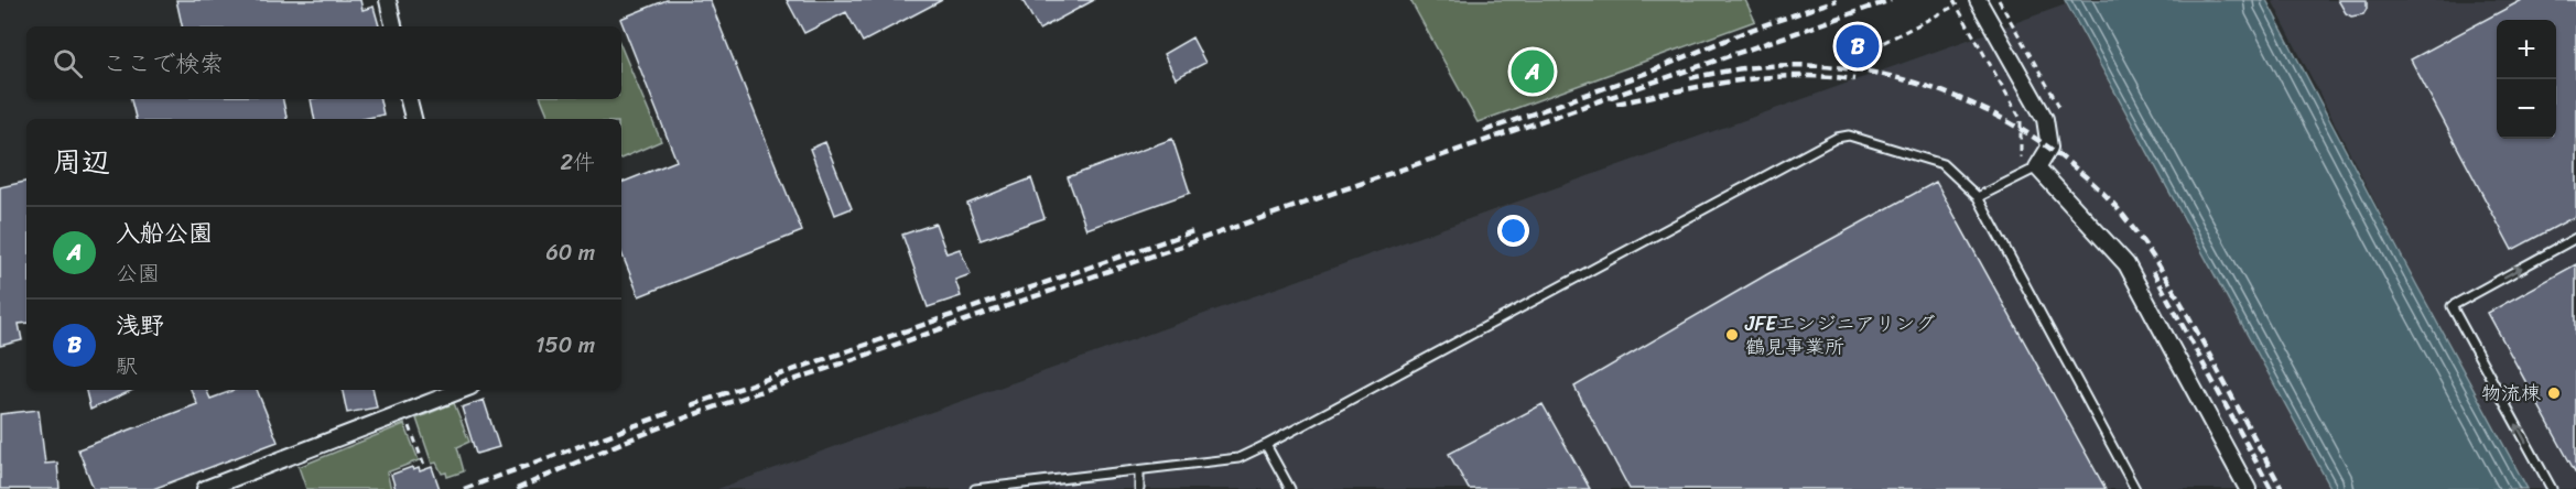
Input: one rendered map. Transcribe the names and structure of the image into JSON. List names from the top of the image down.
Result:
{
  "places": ["JFEエンジニアリング 鶴見事業所", "物流棟"],
  "page": {
    "map_buttons": ["+", "−"],
    "pins": ["B", "A"],
    "search": "ここで検索",
    "heading": ["周辺", "2件"],
    "list": [
      {
        "mark": "A",
        "name": "入船公園",
        "note": "公園",
        "value": "60 m"
      },
      {
        "mark": "B",
        "name": "浅野",
        "note": "駅",
        "value": "150 m"
      }
    ]
  }
}
